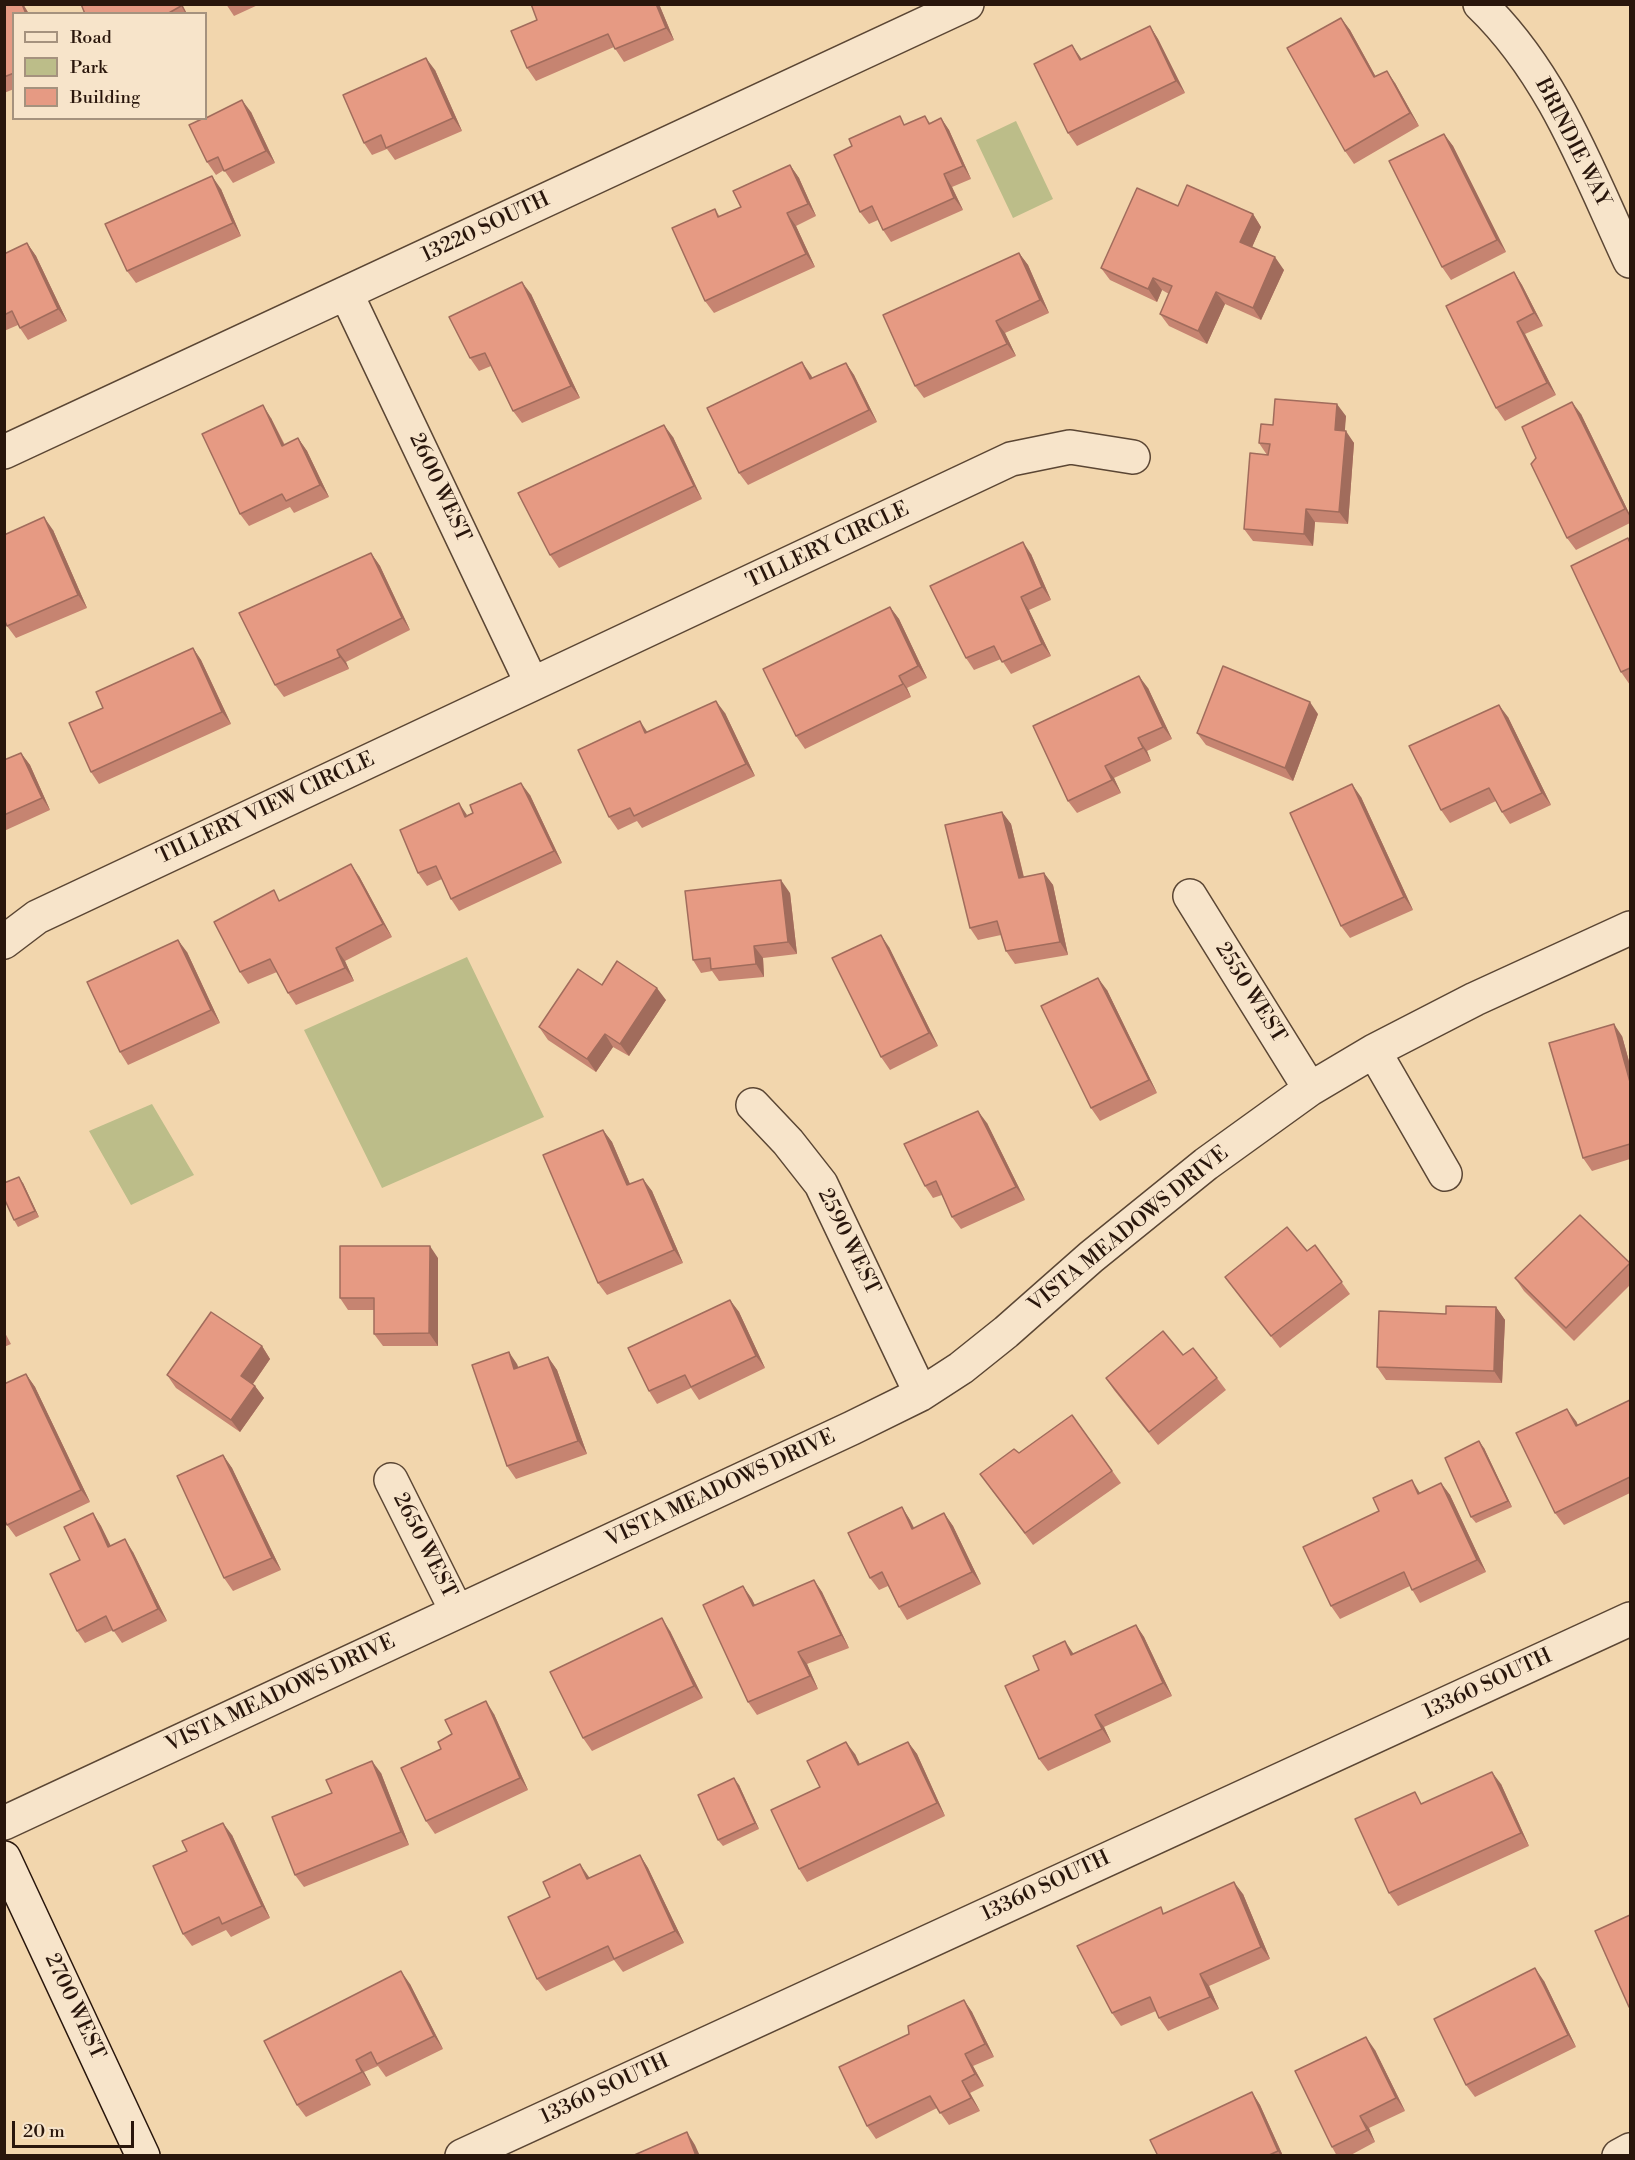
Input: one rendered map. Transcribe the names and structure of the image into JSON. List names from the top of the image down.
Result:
{
  "streets": {
    "street": [
      "BRINDIE WAY",
      "13220 SOUTH",
      "2600 WEST",
      "TILLERY CIRCLE",
      "TILLERY VIEW CIRCLE",
      "2550 WEST",
      "VISTA MEADOWS DRIVE",
      "2590 WEST",
      "2650 WEST",
      "13360 SOUTH",
      "2700 WEST"
    ]
  },
  "crossings": [
    ["13220 SOUTH", "2600 WEST"],
    ["2600 WEST", "TILLERY CIRCLE"],
    ["2600 WEST", "TILLERY VIEW CIRCLE"],
    ["TILLERY CIRCLE", "TILLERY VIEW CIRCLE"],
    ["2550 WEST", "VISTA MEADOWS DRIVE"],
    ["VISTA MEADOWS DRIVE", "2590 WEST"],
    ["VISTA MEADOWS DRIVE", "2650 WEST"]
  ],
  "legend": ["Road", "Park", "Building"],
  "scale_bar": "20 m"
}
